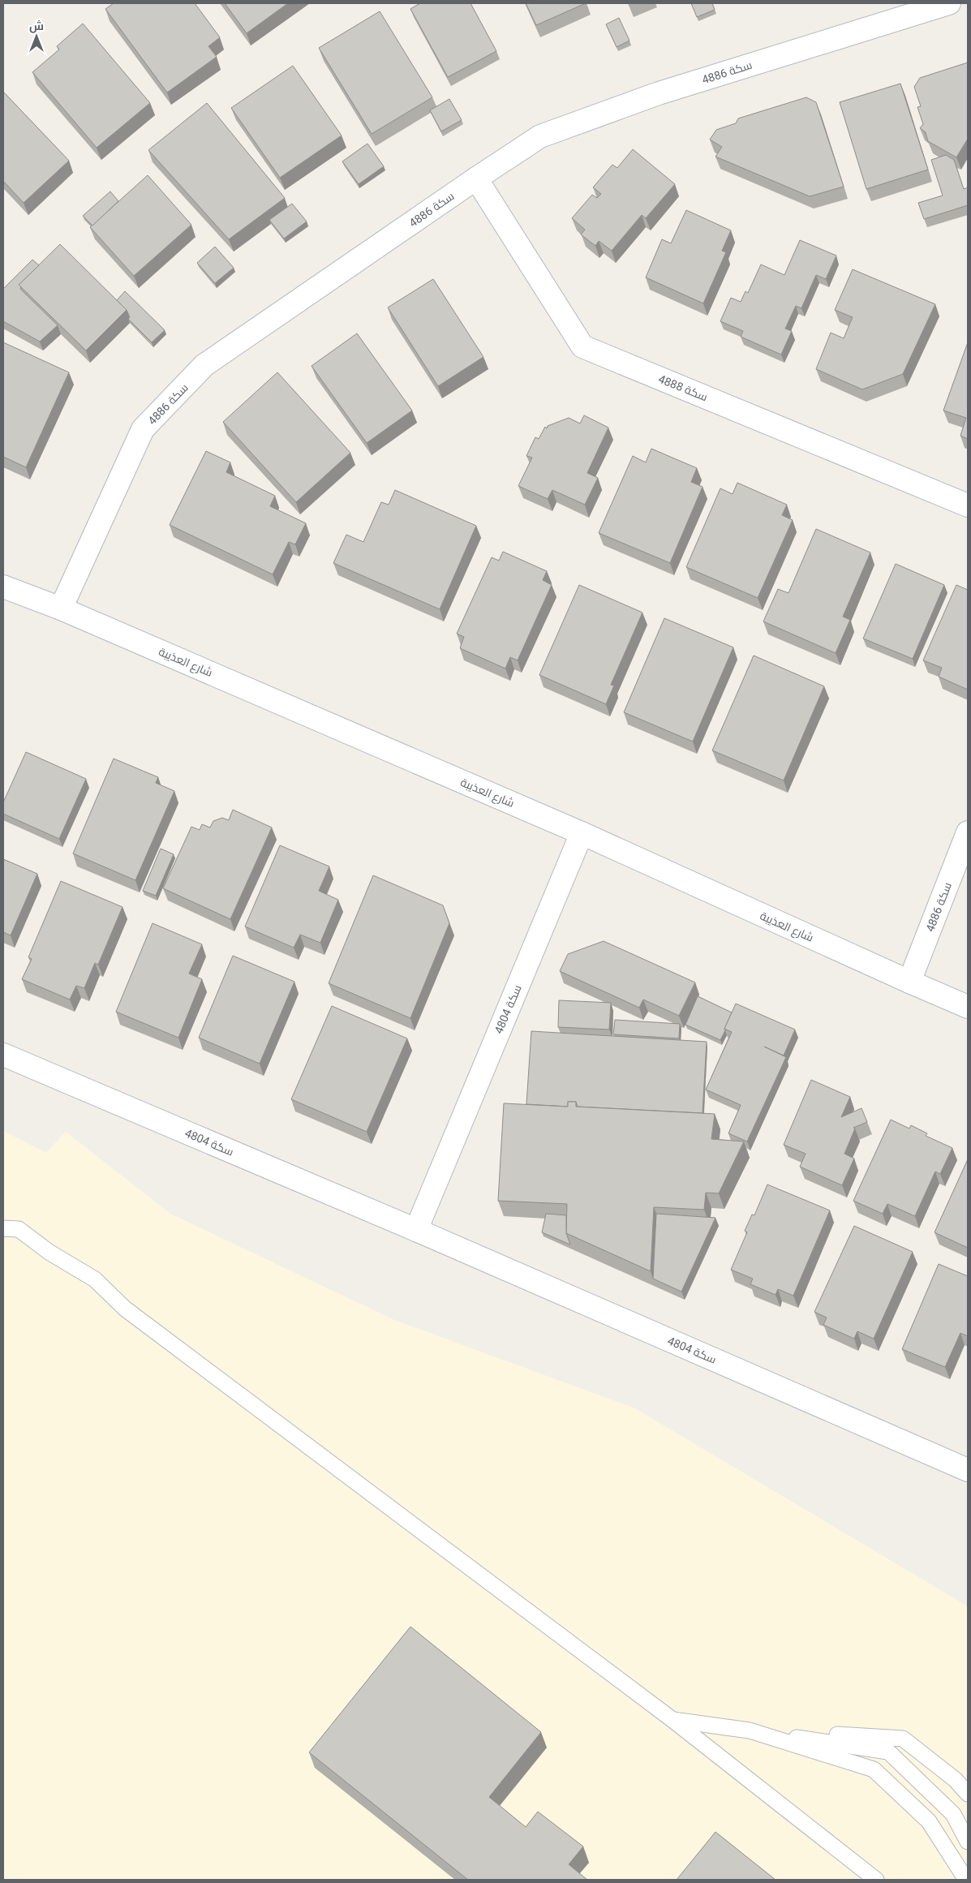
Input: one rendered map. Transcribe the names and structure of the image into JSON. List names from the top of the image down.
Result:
{
  "streets": {
    "street": [
      "سكة 4886",
      "سكة 4888",
      "شارع العذيبة",
      "سكة 4804"
    ]
  },
  "crossings": [
    ["سكة 4886", "سكة 4888"],
    ["سكة 4886", "شارع العذيبة"],
    ["شارع العذيبة", "سكة 4804"]
  ],
  "north": "top"
}
